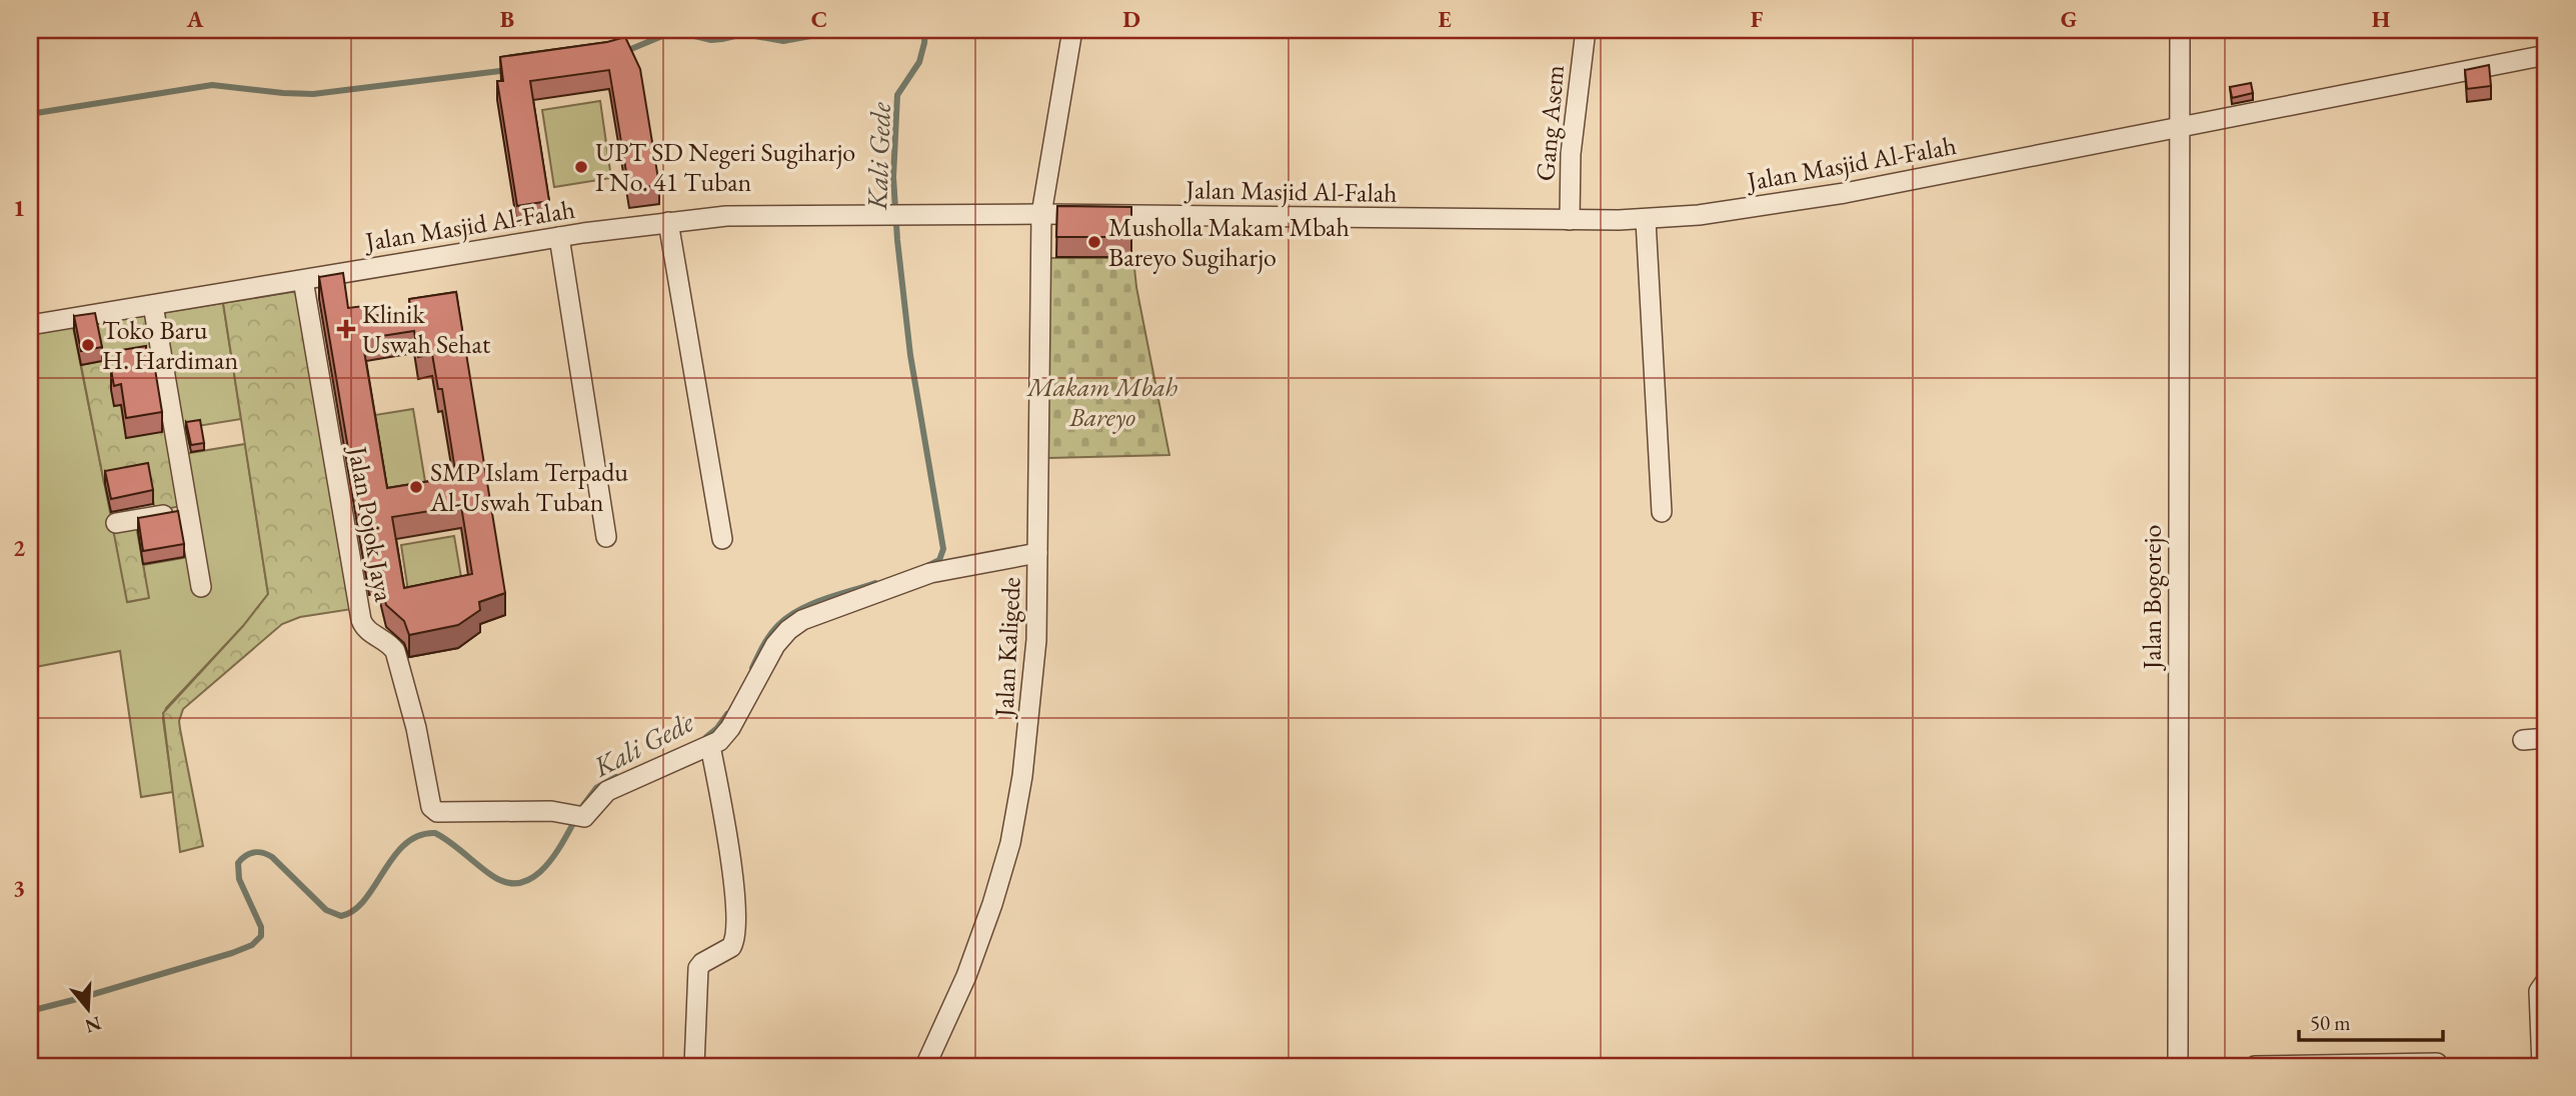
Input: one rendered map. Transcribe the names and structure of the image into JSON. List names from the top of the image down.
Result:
{
  "streets": {
    "street": [
      "Gang Asem",
      "Jalan Masjid Al-Falah",
      "Jalan Pojok Jaya",
      "Jalan Bogorejo",
      "Jalan Kaligede"
    ]
  },
  "crossings": [
    ["Gang Asem", "Jalan Masjid Al-Falah"],
    ["Jalan Masjid Al-Falah", "Jalan Pojok Jaya"],
    ["Jalan Masjid Al-Falah", "Jalan Bogorejo"],
    ["Jalan Masjid Al-Falah", "Jalan Kaligede"],
    ["Jalan Pojok Jaya", "Jalan Kaligede"]
  ],
  "water": ["Kali Gede"],
  "parks": ["Makam Mbah Bareyo"],
  "places": {
    "other": [
      "UPT SD Negeri Sugiharjo I No. 41 Tuban",
      "Musholla Makam Mbah Bareyo Sugiharjo",
      "Toko Baru H. Hardiman",
      "SMP Islam Terpadu Al-Uswah Tuban"
    ],
    "health": ["Klinik Uswah Sehat"]
  },
  "scale_bar": "50 m",
  "north": "bottom",
  "grid": {
    "columns": [
      "A",
      "B",
      "C",
      "D",
      "E",
      "F",
      "G",
      "H"
    ],
    "rows": ["1", "2", "3"]
  }
}
